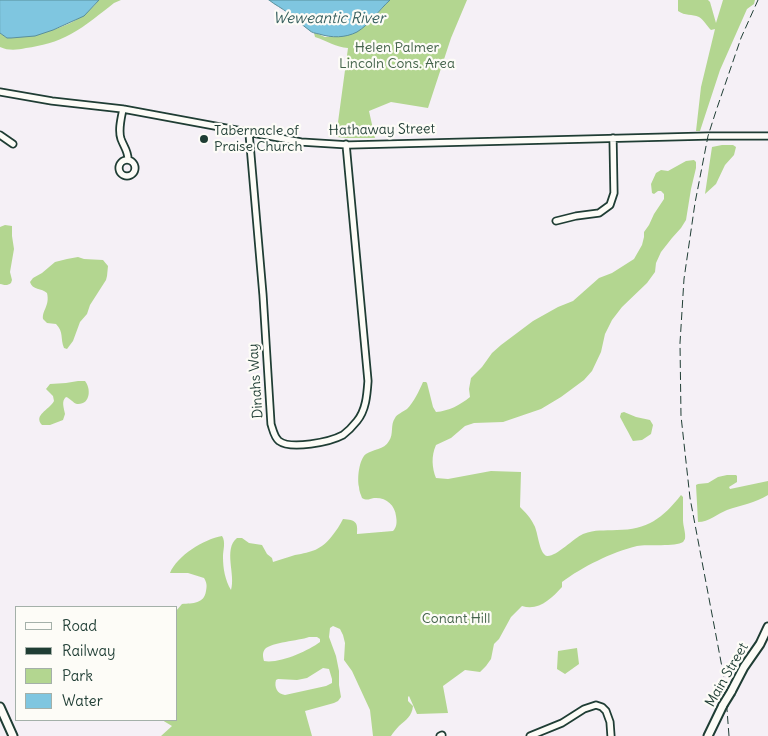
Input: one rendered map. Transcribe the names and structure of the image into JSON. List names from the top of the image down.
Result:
{
  "streets": {
    "main road": ["Main Street"],
    "street": ["Hathaway Street", "Dinahs Way"]
  },
  "crossings": [
    ["Hathaway Street", "Dinahs Way"]
  ],
  "water": ["Weweantic River"],
  "parks": ["Helen Palmer Lincoln Cons. Area", "Conant Hill"],
  "places": ["Tabernacle of Praise Church"],
  "legend": [
    "Road",
    "Railway",
    "Park",
    "Water"
  ]
}
